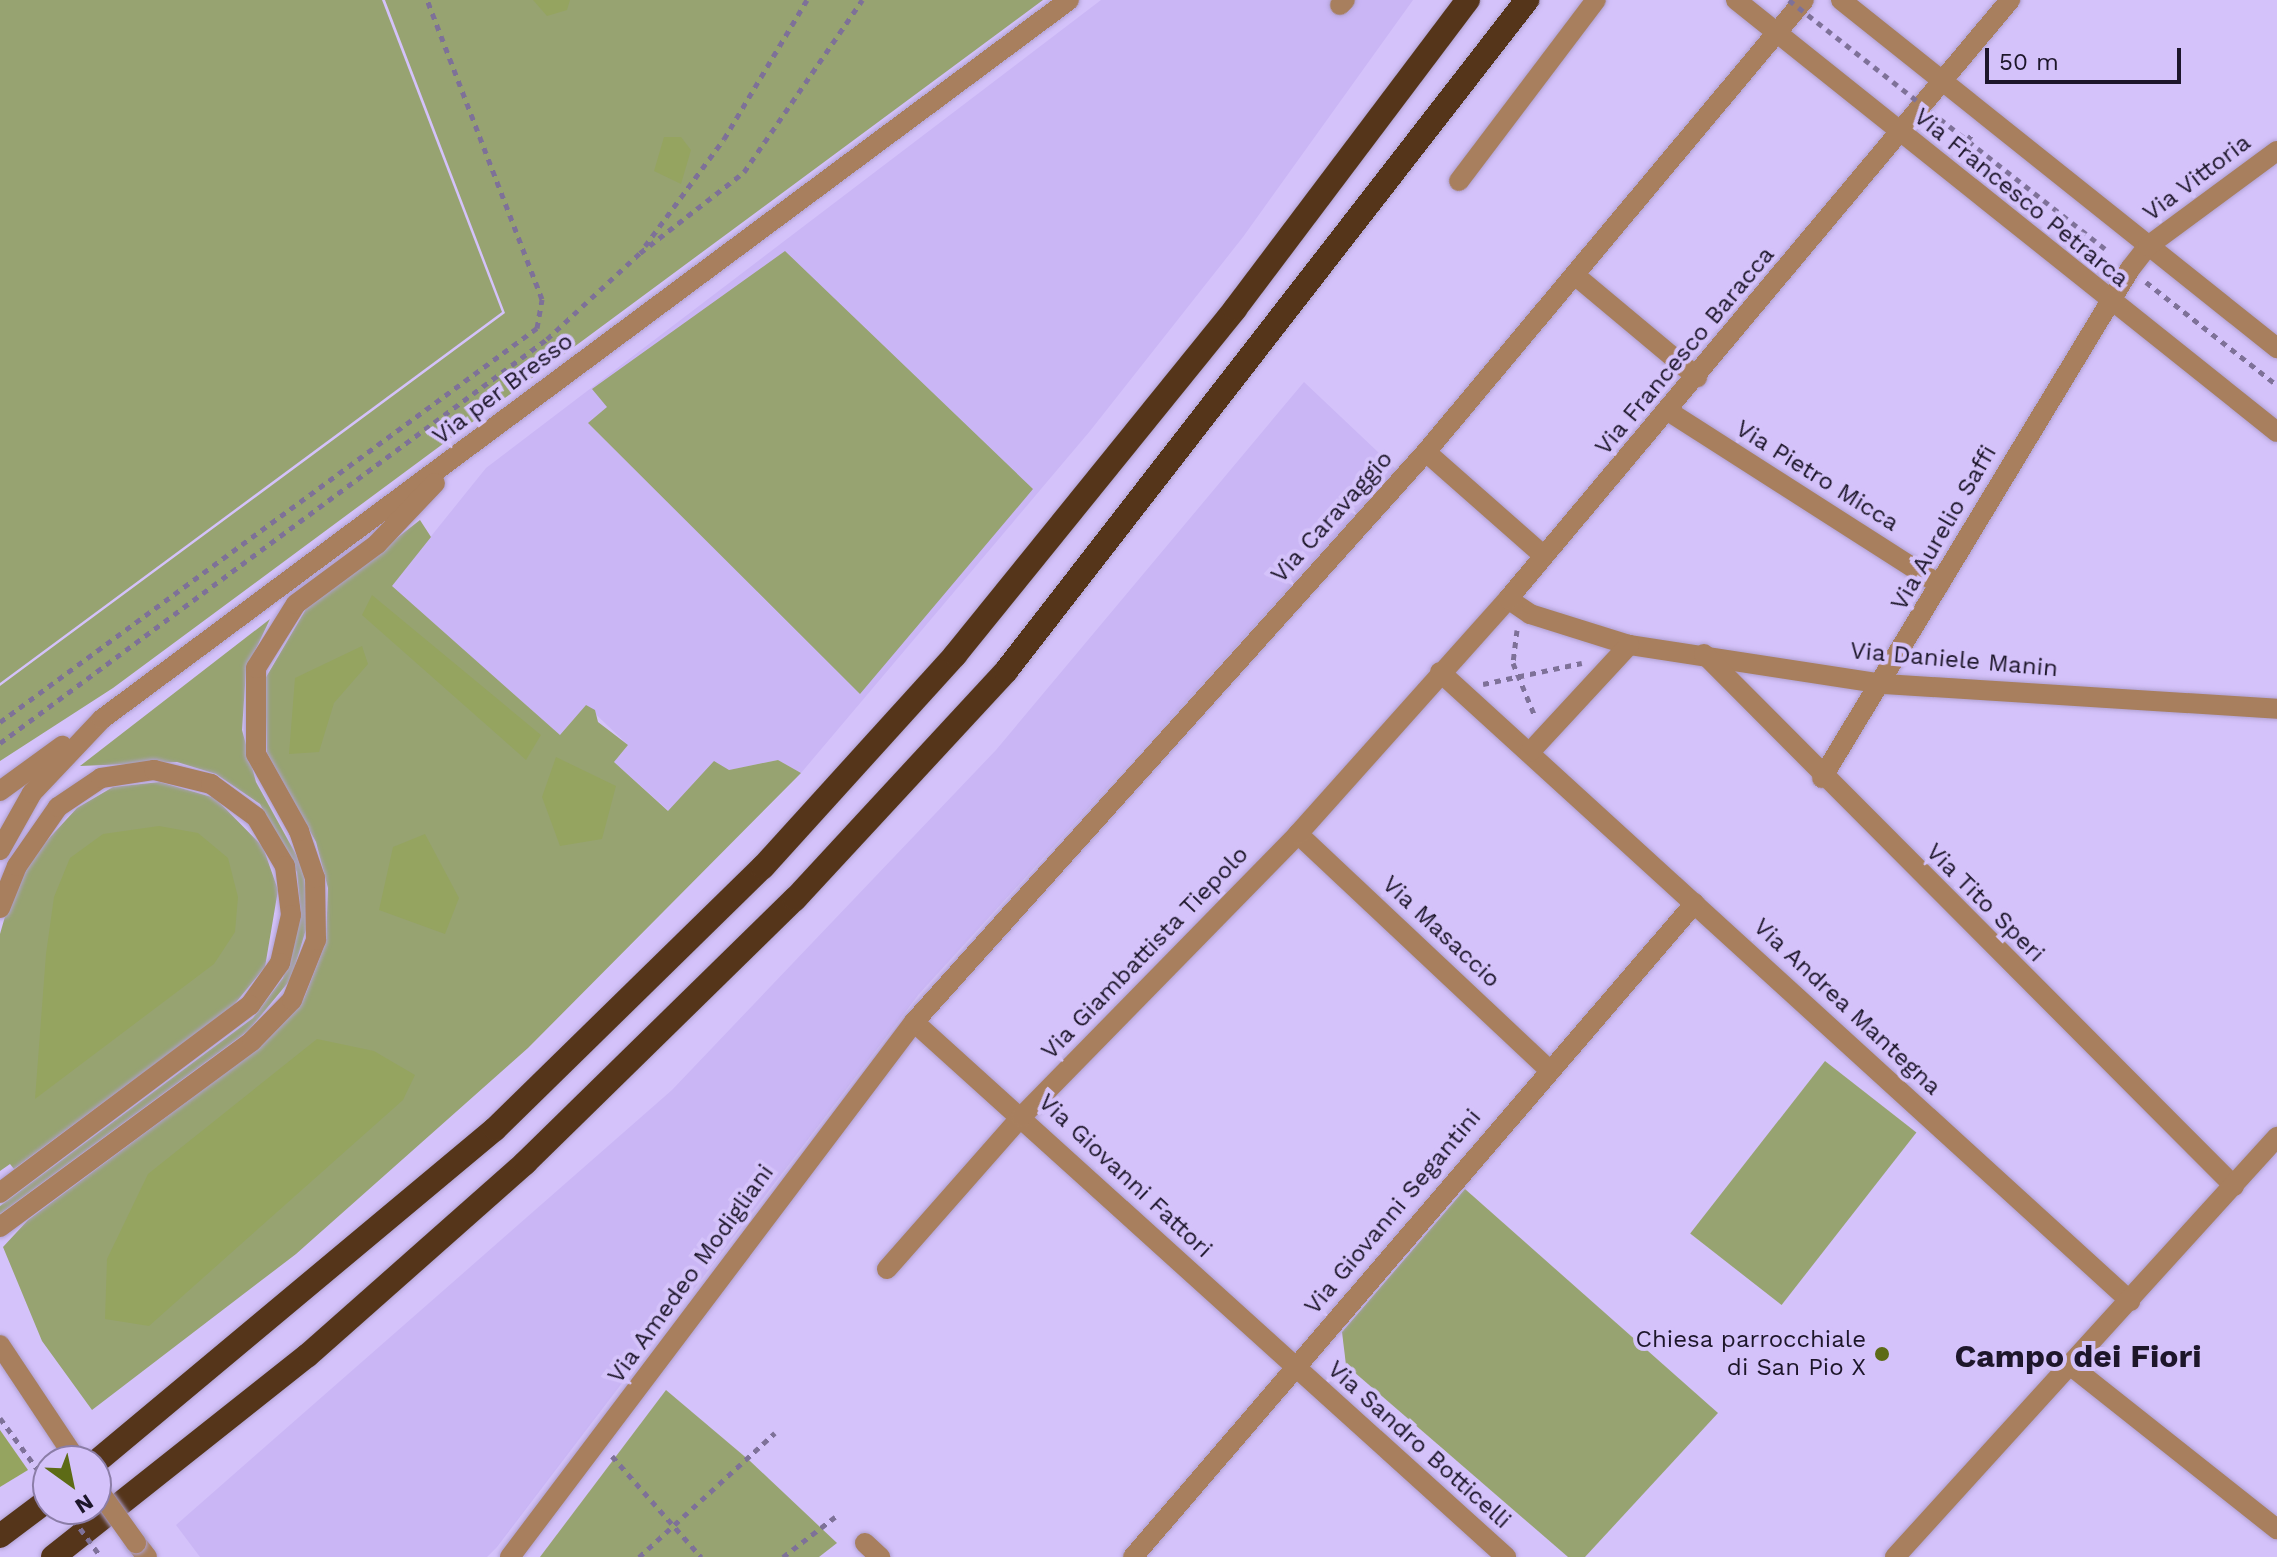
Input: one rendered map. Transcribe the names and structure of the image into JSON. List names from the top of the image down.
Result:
{
  "streets": {
    "street": [
      "Via Vittoria",
      "Via Francesco Petrarca",
      "Via Francesco Baracca",
      "Via per Bresso",
      "Via Pietro Micca",
      "Via Caravaggio",
      "Via Aurelio Saffi",
      "Via Daniele Manin",
      "Via Tito Speri",
      "Via Masaccio",
      "Via Giambattista Tiepolo",
      "Via Andrea Mantegna",
      "Via Giovanni Fattori",
      "Via Giovanni Segantini",
      "Via Amedeo Modigliani",
      "Via Sandro Botticelli"
    ]
  },
  "crossings": [
    ["Via Vittoria", "Via Francesco Petrarca"],
    ["Via Vittoria", "Via Aurelio Saffi"],
    ["Via Francesco Petrarca", "Via Francesco Baracca"],
    ["Via Francesco Petrarca", "Via Caravaggio"],
    ["Via Francesco Petrarca", "Via Aurelio Saffi"],
    ["Via Francesco Baracca", "Via Pietro Micca"],
    ["Via Francesco Baracca", "Via Daniele Manin"],
    ["Via Francesco Baracca", "Via Giambattista Tiepolo"],
    ["Via Francesco Baracca", "Via Andrea Mantegna"],
    ["Via Pietro Micca", "Via Aurelio Saffi"],
    ["Via Caravaggio", "Via Giovanni Fattori"],
    ["Via Caravaggio", "Via Amedeo Modigliani"],
    ["Via Aurelio Saffi", "Via Daniele Manin"],
    ["Via Aurelio Saffi", "Via Tito Speri"],
    ["Via Daniele Manin", "Via Tito Speri"],
    ["Via Masaccio", "Via Giambattista Tiepolo"],
    ["Via Masaccio", "Via Giovanni Segantini"],
    ["Via Giambattista Tiepolo", "Via Andrea Mantegna"],
    ["Via Giambattista Tiepolo", "Via Giovanni Fattori"],
    ["Via Andrea Mantegna", "Via Giovanni Segantini"],
    ["Via Giovanni Fattori", "Via Giovanni Segantini"],
    ["Via Giovanni Fattori", "Via Amedeo Modigliani"],
    ["Via Giovanni Fattori", "Via Sandro Botticelli"],
    ["Via Giovanni Segantini", "Via Sandro Botticelli"]
  ],
  "districts": ["Campo dei Fiori"],
  "places": ["Chiesa parrocchiale di San Pio X"],
  "scale_bar": "50 m",
  "north": "bottom right"
}
